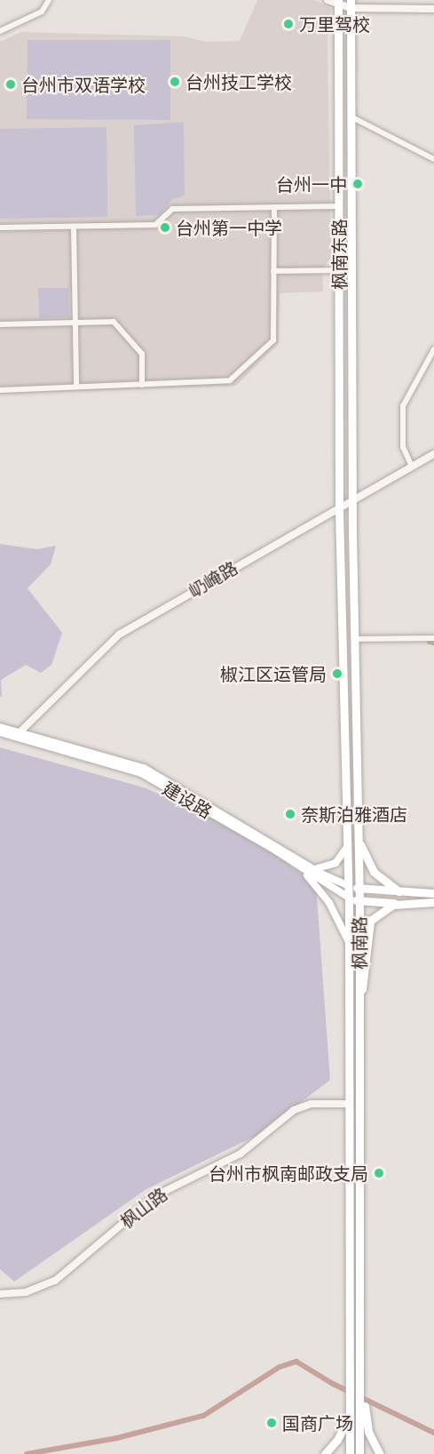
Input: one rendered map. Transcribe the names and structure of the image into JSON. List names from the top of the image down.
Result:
{
  "streets": {
    "main road": ["枫南东路", "建设路", "枫南路"],
    "street": ["屷崦路", "枫山路"]
  },
  "crossings": [
    ["枫南东路", "屷崦路"],
    ["枫南东路", "枫南路"],
    ["屷崦路", "建设路"],
    ["屷崦路", "枫南路"],
    ["建设路", "枫南路"],
    ["枫南路", "枫山路"]
  ],
  "places": [
    "万里驾校",
    "台州技工学校",
    "台州市双语学校",
    "台州一中",
    "台州第一中学",
    "椒江区运管局",
    "奈斯泊雅酒店",
    "台州市枫南邮政支局",
    "国商广场"
  ]
}
